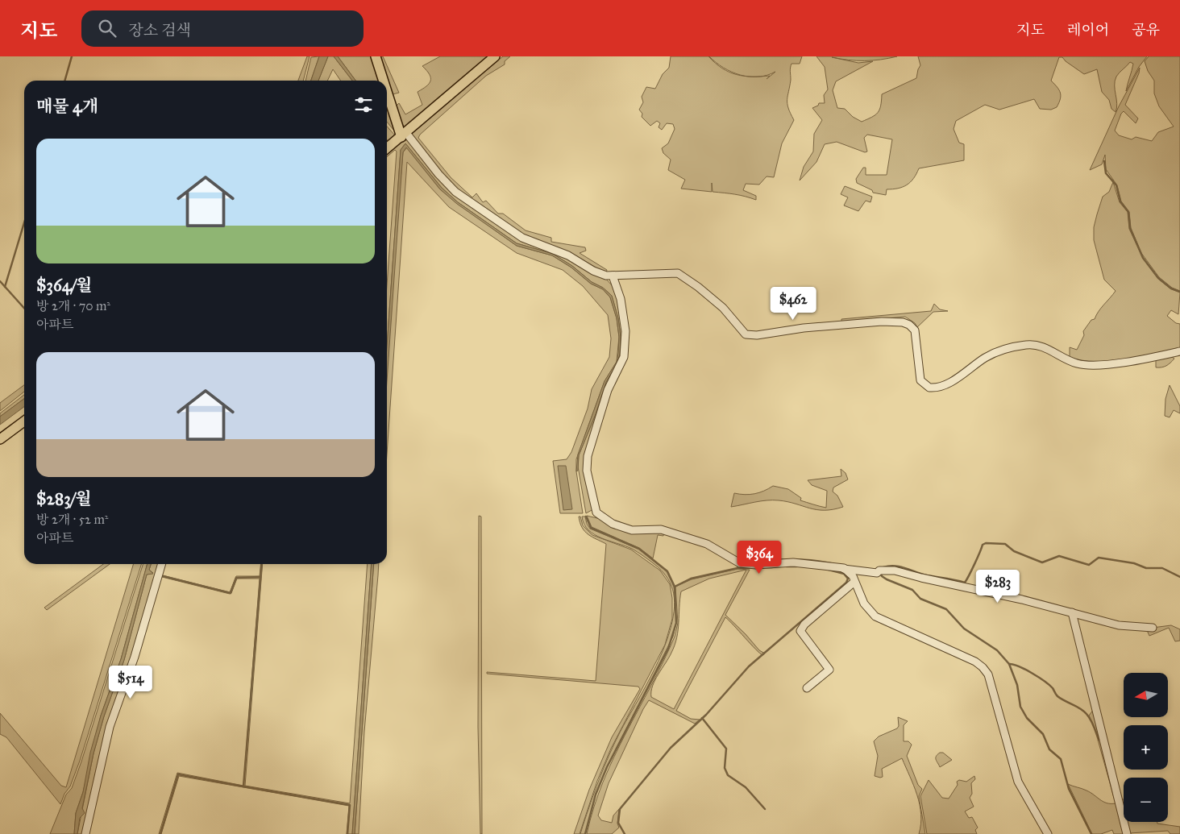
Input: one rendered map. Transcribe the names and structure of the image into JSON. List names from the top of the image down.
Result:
{
  "north": "left",
  "page": {
    "header": "지도",
    "search": "장소 검색",
    "nav": ["지도", "레이어", "공유"],
    "heading": "매물 4개",
    "list": [
      {
        "name": "$364/월",
        "note": "방 2개 · 70 m² · 아파트"
      },
      {
        "name": "$283/월",
        "note": "방 2개 · 52 m² · 아파트"
      }
    ],
    "price": [
      "$462",
      "$364",
      "$283",
      "$514"
    ],
    "map_buttons": ["+", "−"]
  }
}
